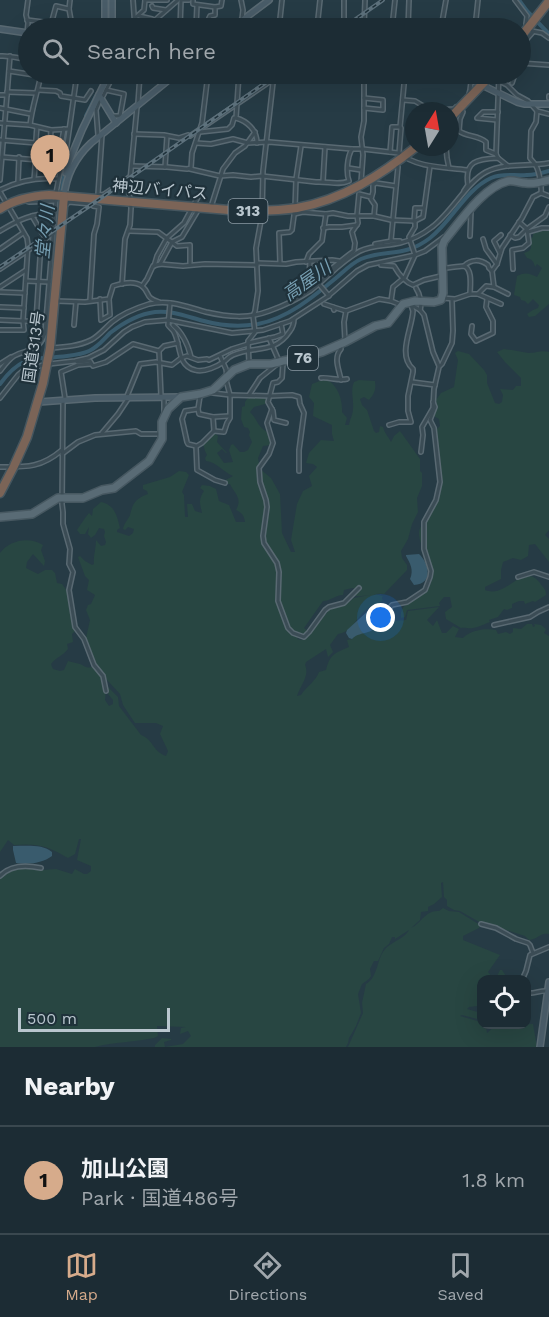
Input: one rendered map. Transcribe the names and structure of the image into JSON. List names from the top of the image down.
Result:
{
  "streets": {
    "highway": ["神辺バイパス", "313", "国道313号"],
    "main road": ["76"]
  },
  "crossings": [
    ["神辺バイパス", "国道313号"]
  ],
  "water": ["堂々川", "高屋川"],
  "scale_bar": "500 m",
  "north": "top",
  "page": {
    "search": "Search here",
    "pins": "1",
    "scale": "500 m",
    "heading": "Nearby",
    "list": [
      {
        "mark": "1",
        "name": "加山公園",
        "note": "Park · 国道486号",
        "value": "1.8 km"
      }
    ],
    "nav": ["Map", "Directions", "Saved"]
  }
}
